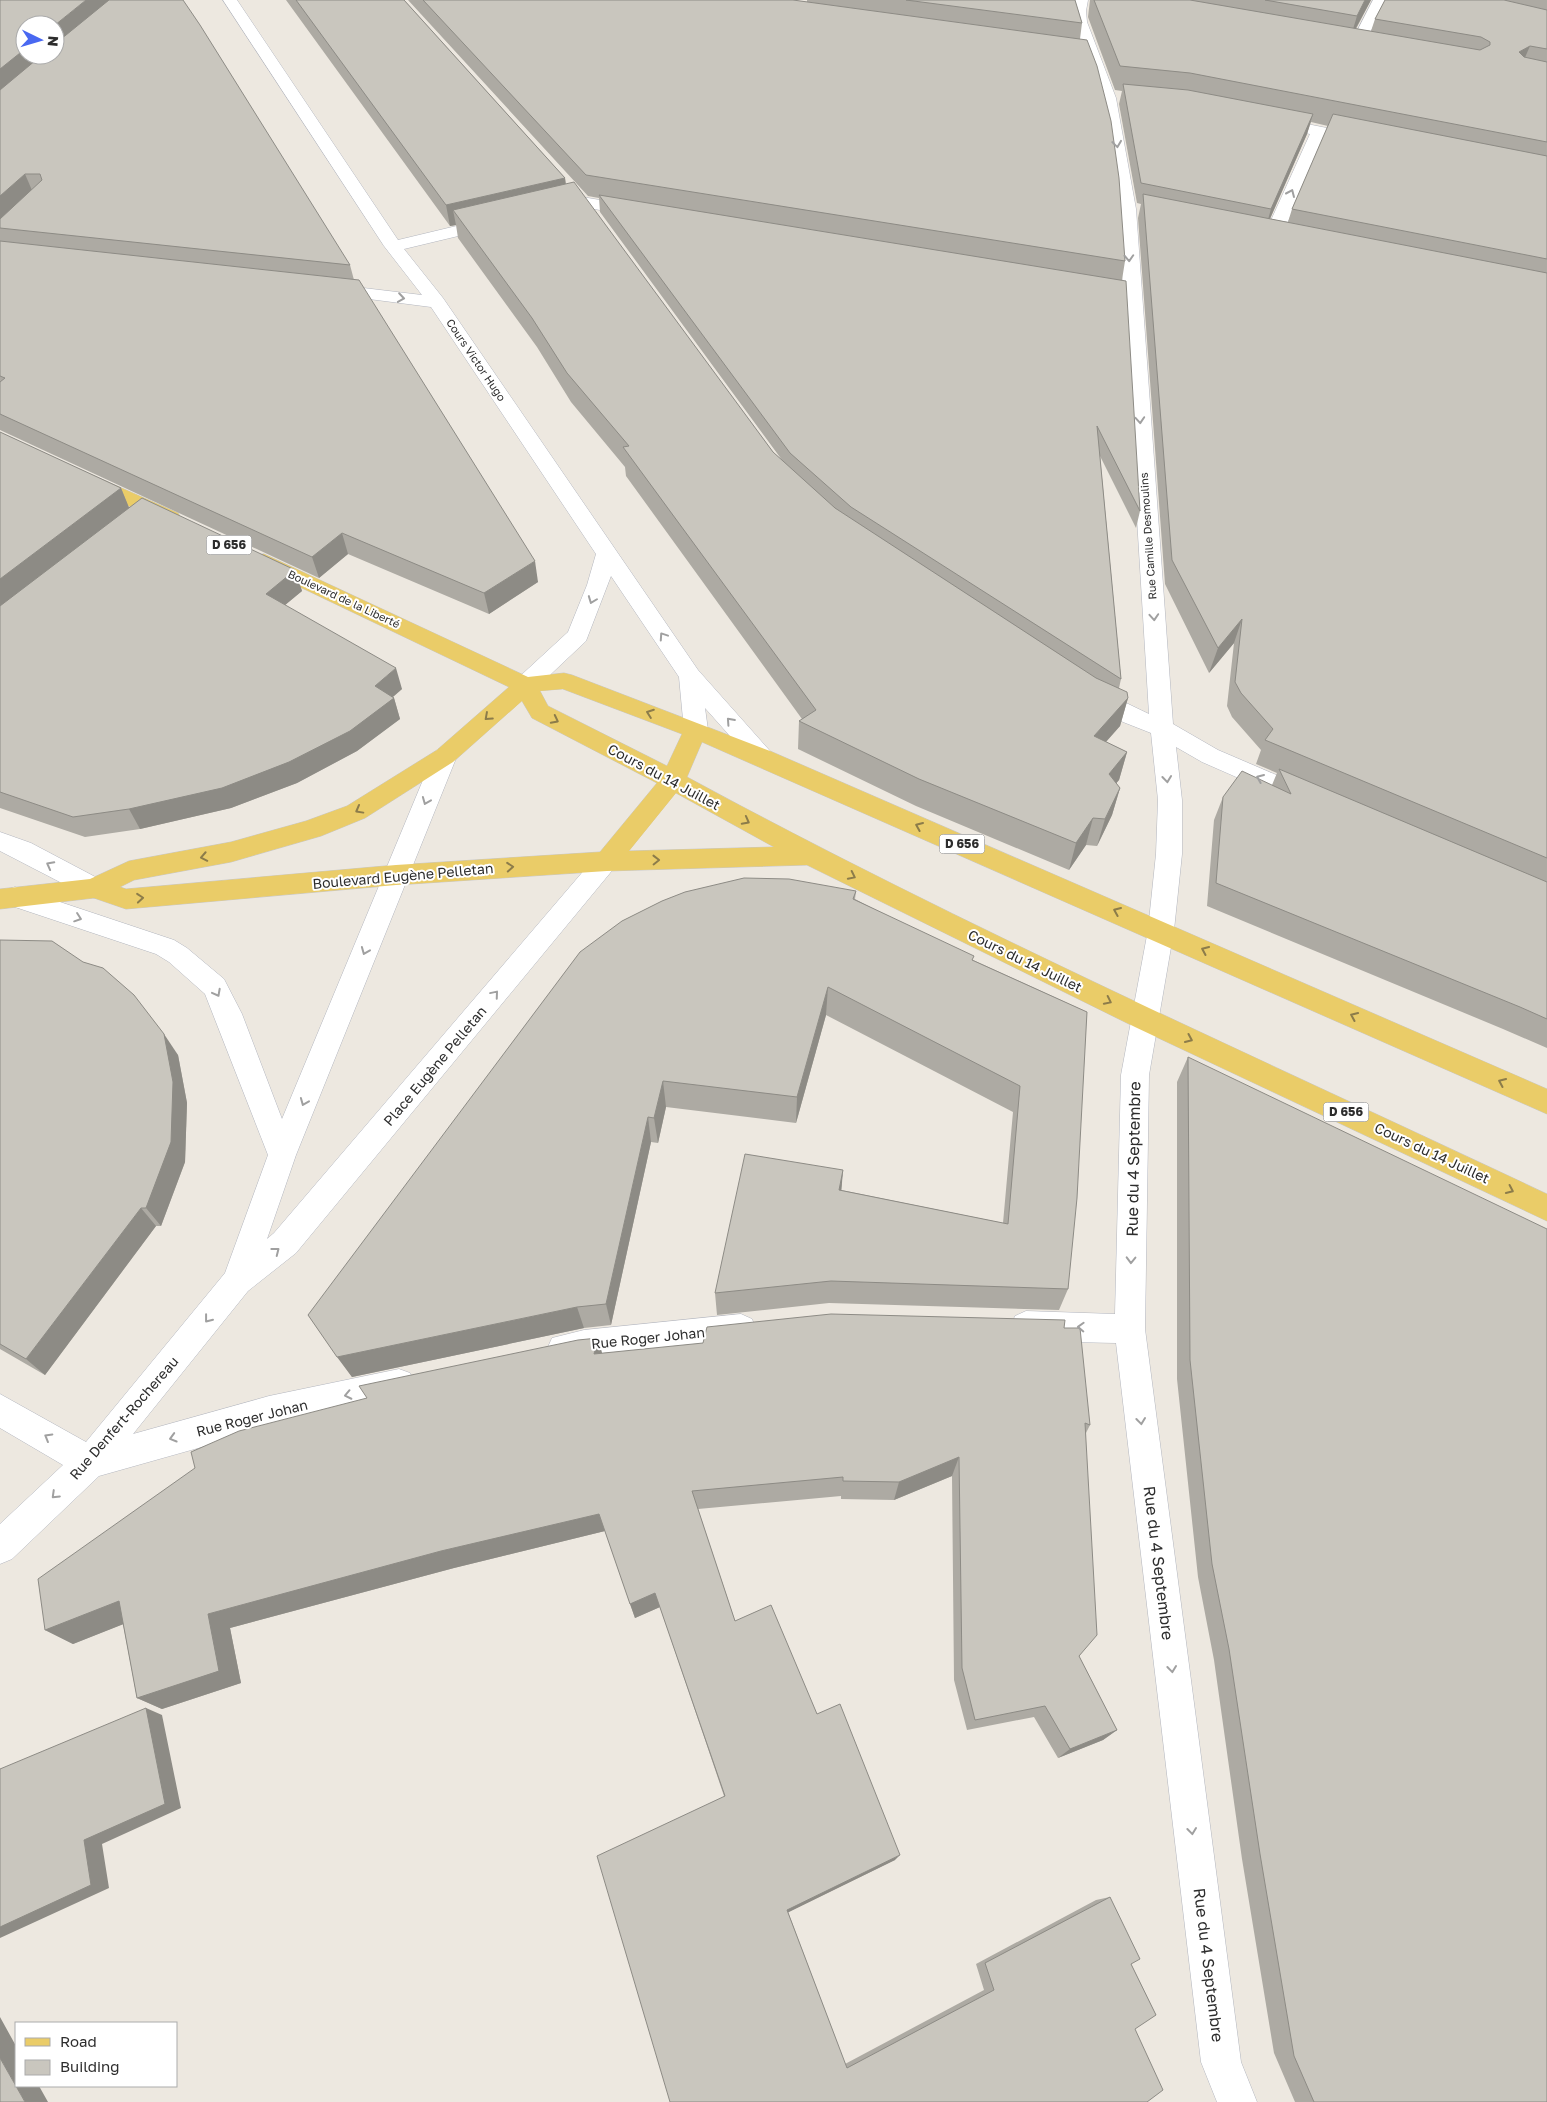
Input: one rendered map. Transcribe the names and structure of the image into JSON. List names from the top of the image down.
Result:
{
  "streets": {
    "main road": [
      "D 656",
      "Boulevard de la Liberté",
      "Cours du 14 Juillet",
      "Boulevard Eugène Pelletan",
      "Place Eugène Pelletan"
    ],
    "street": [
      "Cours Victor Hugo",
      "Rue Camille Desmoulins",
      "Rue du 4 Septembre",
      "Rue Roger Johan",
      "Rue Denfert-Rochereau"
    ]
  },
  "crossings": [
    ["Cours Victor Hugo", "D 656"],
    ["Cours Victor Hugo", "Boulevard de la Liberté"],
    ["Cours Victor Hugo", "Place Eugène Pelletan"],
    ["Rue Camille Desmoulins", "D 656"],
    ["Rue Camille Desmoulins", "Cours du 14 Juillet"],
    ["Rue Camille Desmoulins", "Rue du 4 Septembre"],
    ["D 656", "Boulevard de la Liberté"],
    ["D 656", "Place Eugène Pelletan"],
    ["Boulevard de la Liberté", "Cours du 14 Juillet"],
    ["Boulevard de la Liberté", "Place Eugène Pelletan"],
    ["Cours du 14 Juillet", "Boulevard Eugène Pelletan"],
    ["Cours du 14 Juillet", "Place Eugène Pelletan"],
    ["Cours du 14 Juillet", "Rue du 4 Septembre"],
    ["Boulevard Eugène Pelletan", "Place Eugène Pelletan"],
    ["Place Eugène Pelletan", "Rue Denfert-Rochereau"],
    ["Rue Roger Johan", "Rue Denfert-Rochereau"]
  ],
  "one_way": [
    "Rue Camille Desmoulins",
    "Boulevard de la Liberté",
    "Place Eugène Pelletan",
    "Rue du 4 Septembre",
    "Rue Roger Johan",
    "Rue Denfert-Rochereau"
  ],
  "legend": ["Road", "Building"],
  "north": "right"
}
